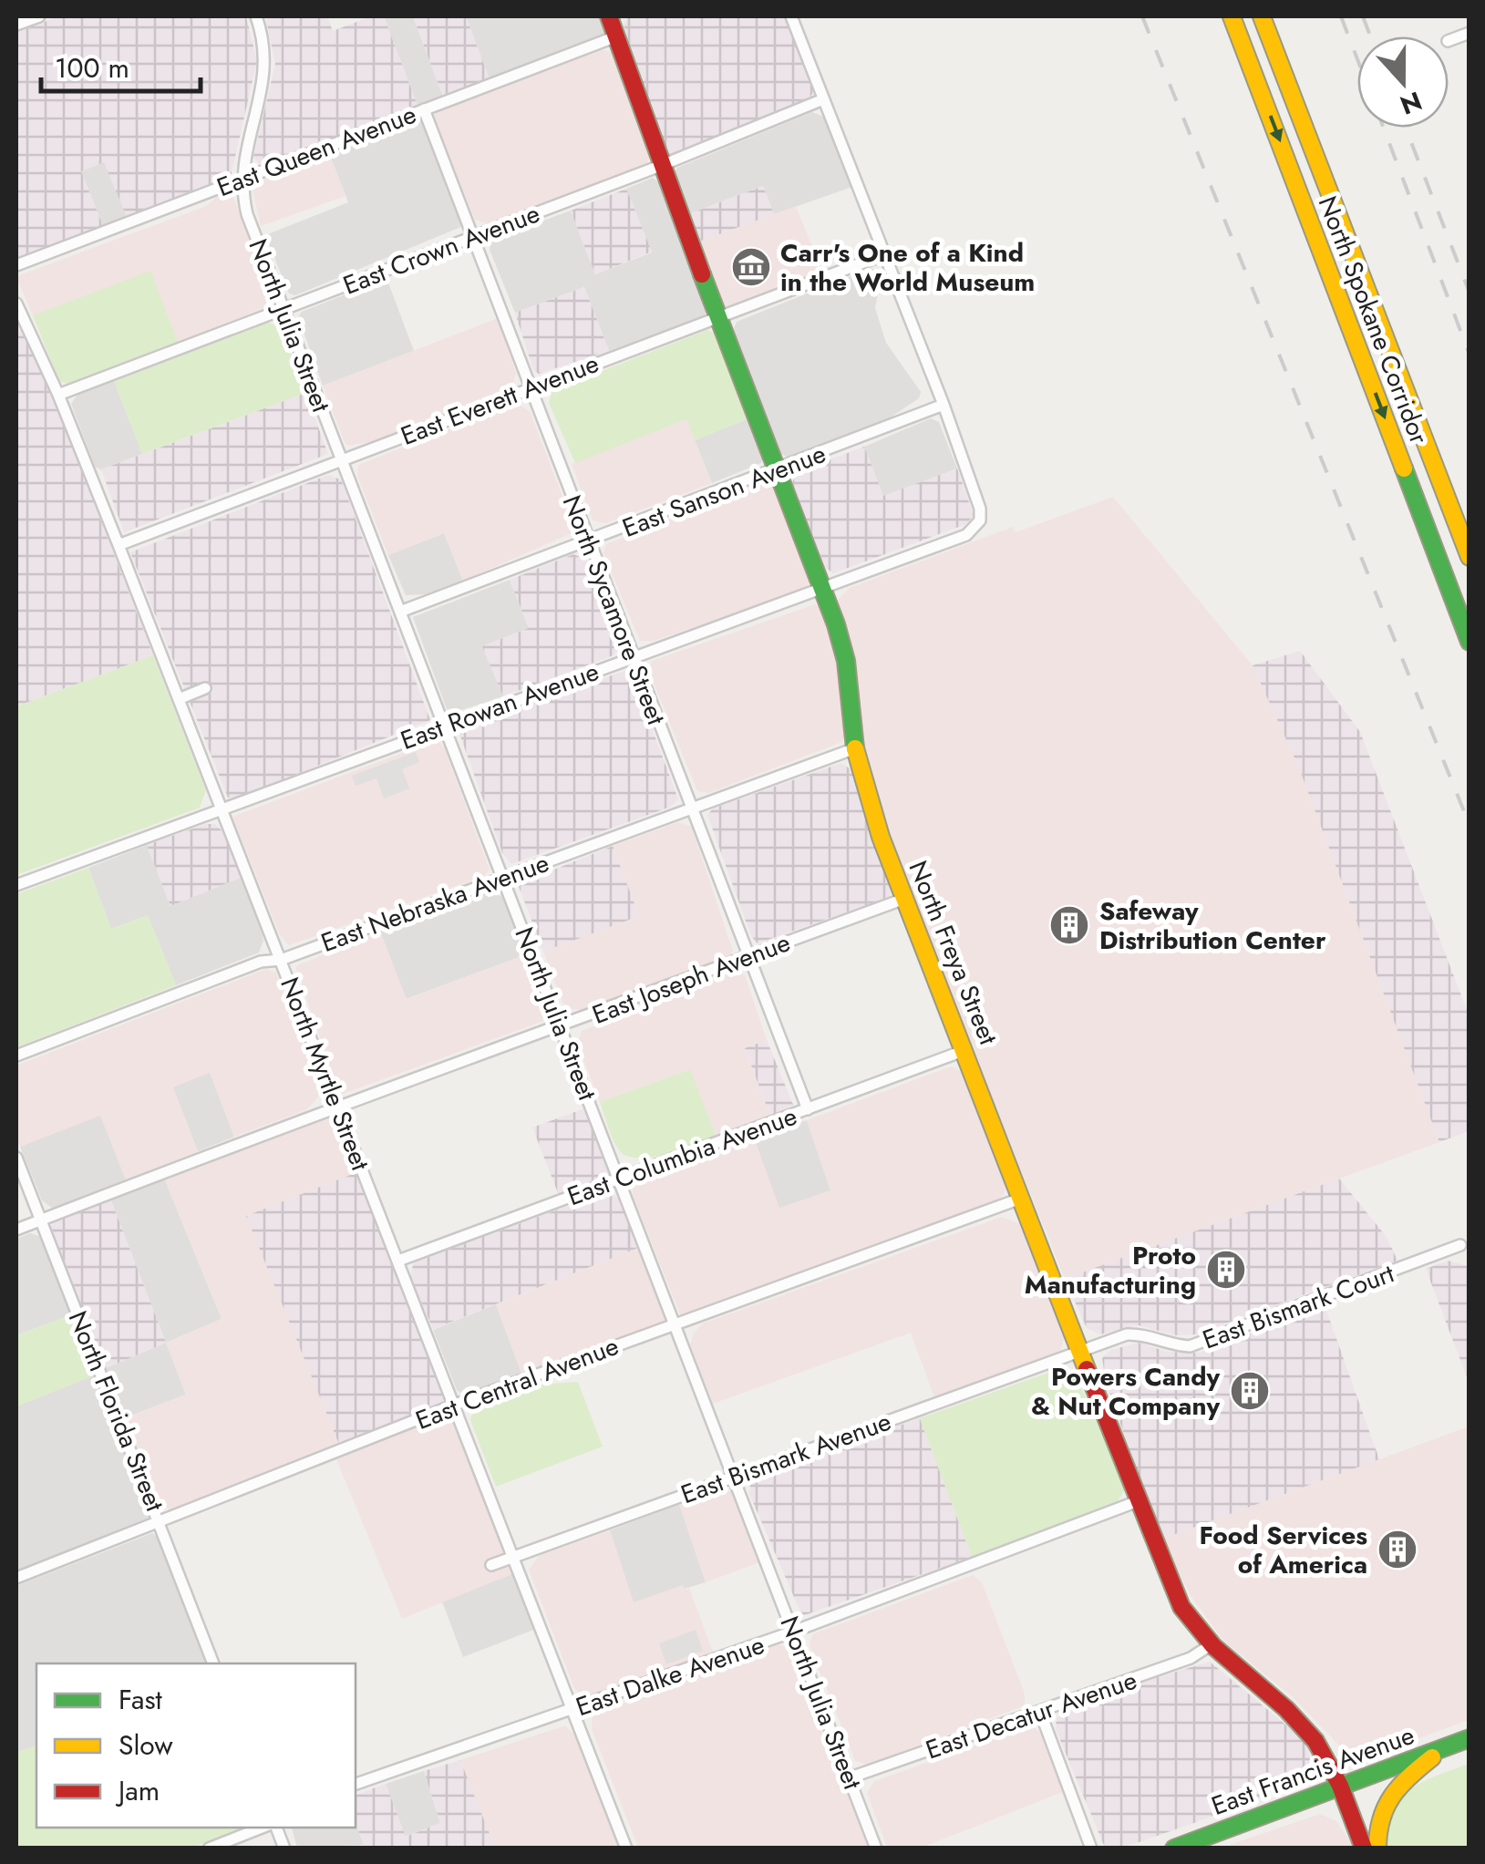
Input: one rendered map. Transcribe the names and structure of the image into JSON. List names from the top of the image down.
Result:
{
  "streets": {
    "main road": ["North Spokane Corridor", "North Freya Street", "East Francis Avenue"],
    "street": [
      "East Queen Avenue",
      "East Crown Avenue",
      "North Julia Street",
      "East Everett Avenue",
      "East Sanson Avenue",
      "North Sycamore Street",
      "East Rowan Avenue",
      "East Nebraska Avenue",
      "East Joseph Avenue",
      "North Myrtle Street",
      "East Columbia Avenue",
      "East Bismark Court",
      "East Central Avenue",
      "North Florida Street",
      "East Bismark Avenue",
      "East Dalke Avenue",
      "East Decatur Avenue"
    ]
  },
  "crossings": [
    ["East Queen Avenue", "North Julia Street"],
    ["East Queen Avenue", "North Sycamore Street"],
    ["East Queen Avenue", "North Freya Street"],
    ["East Crown Avenue", "North Julia Street"],
    ["East Crown Avenue", "North Sycamore Street"],
    ["East Crown Avenue", "North Freya Street"],
    ["East Crown Avenue", "North Myrtle Street"],
    ["North Julia Street", "East Everett Avenue"],
    ["North Julia Street", "East Sanson Avenue"],
    ["North Julia Street", "East Rowan Avenue"],
    ["North Julia Street", "East Nebraska Avenue"],
    ["North Julia Street", "East Joseph Avenue"],
    ["North Julia Street", "East Columbia Avenue"],
    ["North Julia Street", "East Central Avenue"],
    ["North Julia Street", "East Bismark Avenue"],
    ["North Julia Street", "East Dalke Avenue"],
    ["North Julia Street", "East Decatur Avenue"],
    ["East Everett Avenue", "North Sycamore Street"],
    ["East Everett Avenue", "North Freya Street"],
    ["East Everett Avenue", "North Myrtle Street"],
    ["East Sanson Avenue", "North Sycamore Street"],
    ["East Sanson Avenue", "East Rowan Avenue"],
    ["East Sanson Avenue", "North Freya Street"],
    ["North Sycamore Street", "East Rowan Avenue"],
    ["North Sycamore Street", "East Nebraska Avenue"],
    ["North Sycamore Street", "East Joseph Avenue"],
    ["North Sycamore Street", "East Columbia Avenue"],
    ["East Rowan Avenue", "North Freya Street"],
    ["East Rowan Avenue", "North Myrtle Street"],
    ["East Nebraska Avenue", "North Freya Street"],
    ["East Nebraska Avenue", "North Myrtle Street"],
    ["North Freya Street", "East Joseph Avenue"],
    ["North Freya Street", "East Columbia Avenue"],
    ["North Freya Street", "East Bismark Court"],
    ["North Freya Street", "East Central Avenue"],
    ["North Freya Street", "East Bismark Avenue"],
    ["North Freya Street", "East Dalke Avenue"],
    ["North Freya Street", "East Decatur Avenue"],
    ["North Freya Street", "East Francis Avenue"],
    ["East Joseph Avenue", "North Myrtle Street"],
    ["East Joseph Avenue", "North Florida Street"],
    ["North Myrtle Street", "East Columbia Avenue"],
    ["North Myrtle Street", "East Central Avenue"],
    ["North Myrtle Street", "East Bismark Avenue"],
    ["North Myrtle Street", "East Dalke Avenue"],
    ["East Bismark Court", "East Bismark Avenue"],
    ["East Central Avenue", "North Florida Street"]
  ],
  "places": {
    "museum": ["Carr's One of a Kind in the World Museum"],
    "building": [
      "Safeway Distribution Center",
      "Proto Manufacturing",
      "Powers Candy & Nut Company",
      "Food Services of America"
    ]
  },
  "legend": ["Fast", "Slow", "Jam"],
  "scale_bar": "100 m",
  "north": "bottom"
}
